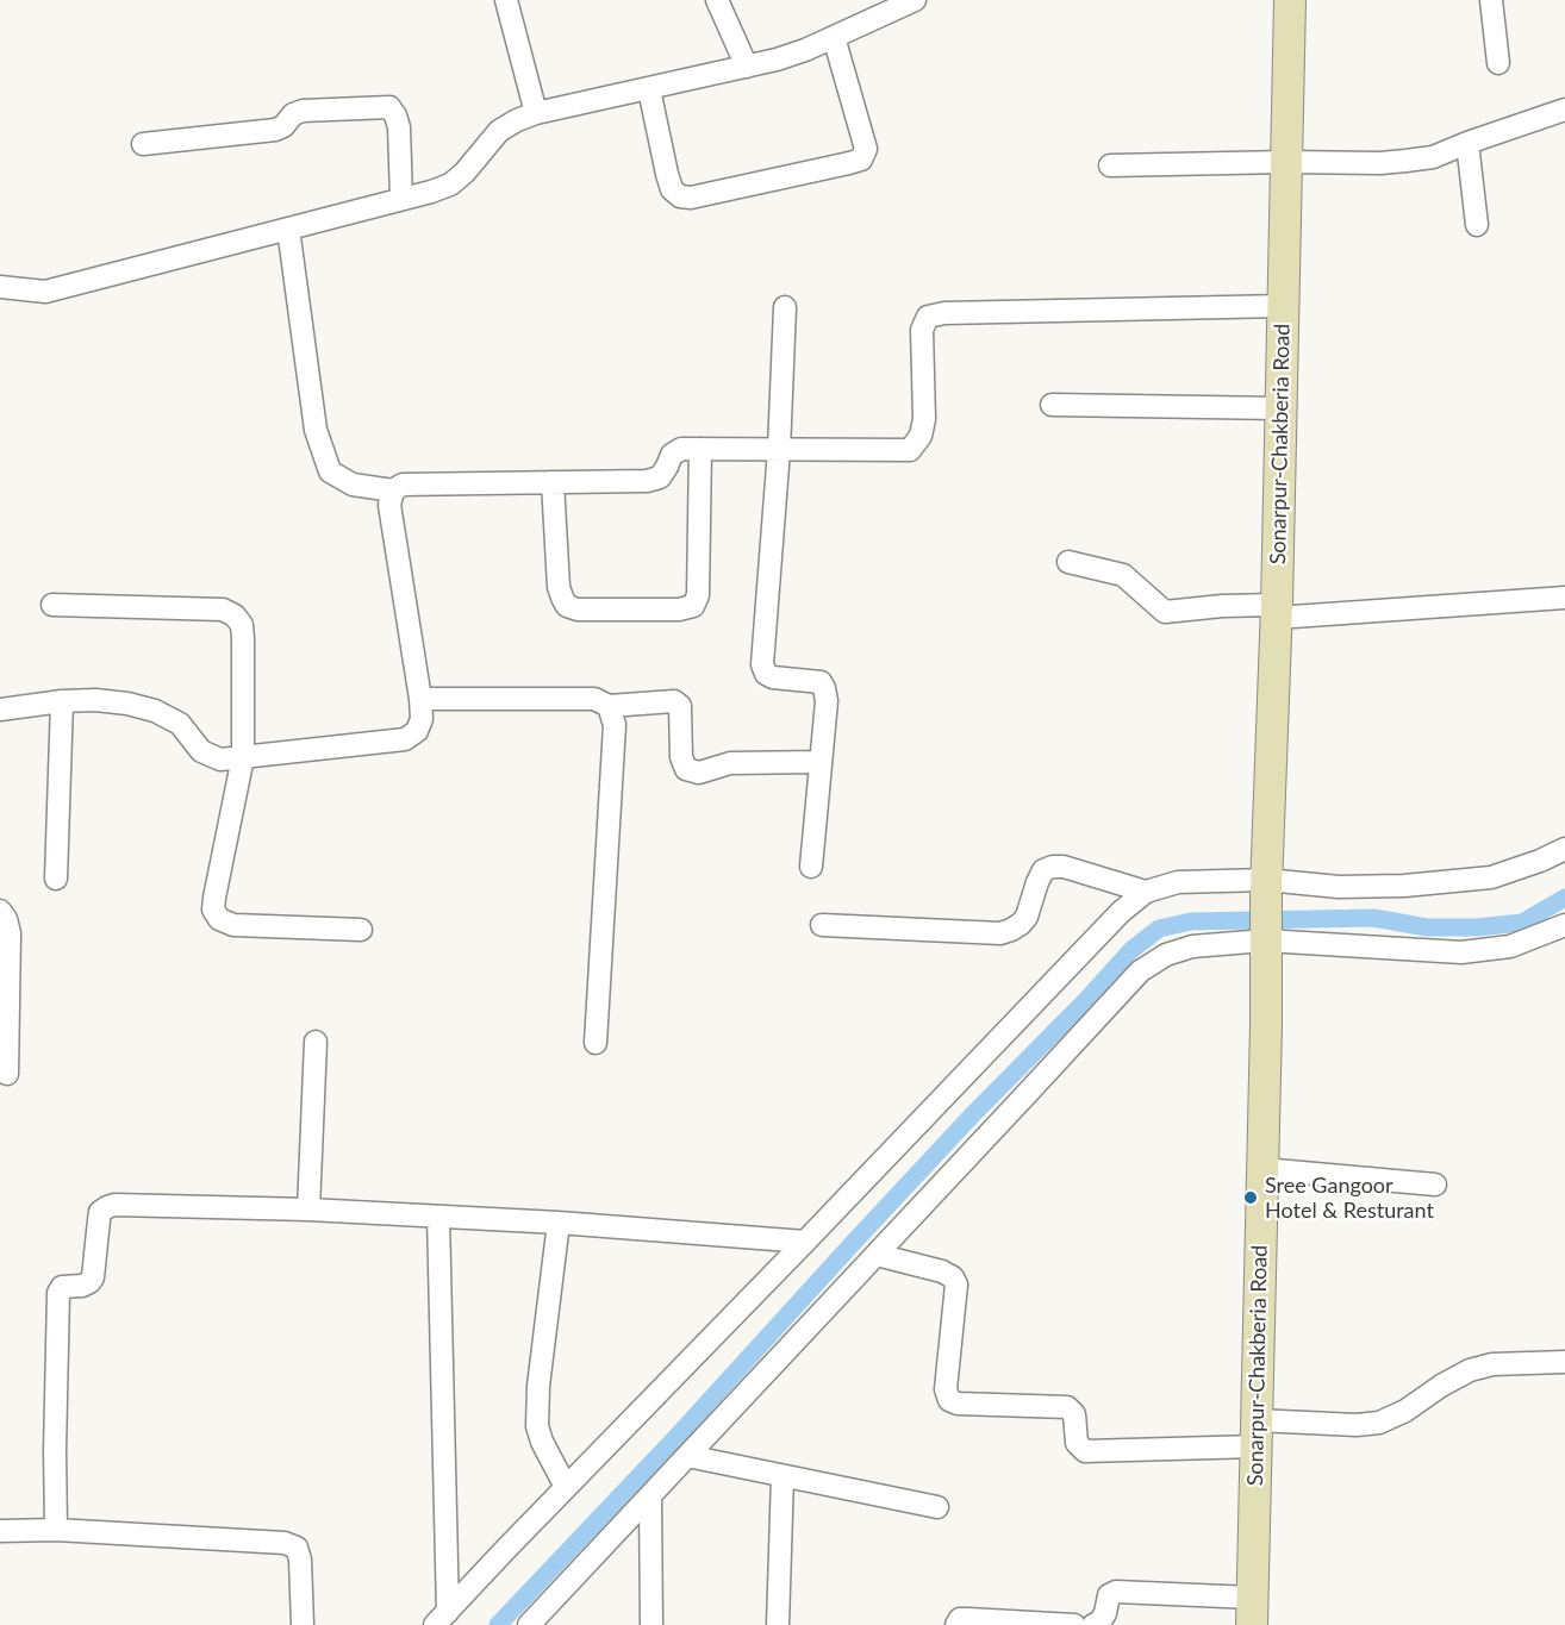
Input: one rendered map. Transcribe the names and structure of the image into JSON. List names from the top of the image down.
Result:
{
  "streets": {
    "main road": ["Sonarpur-Chakberia Road"]
  },
  "places": ["Sree Gangoor Hotel & Resturant"]
}
